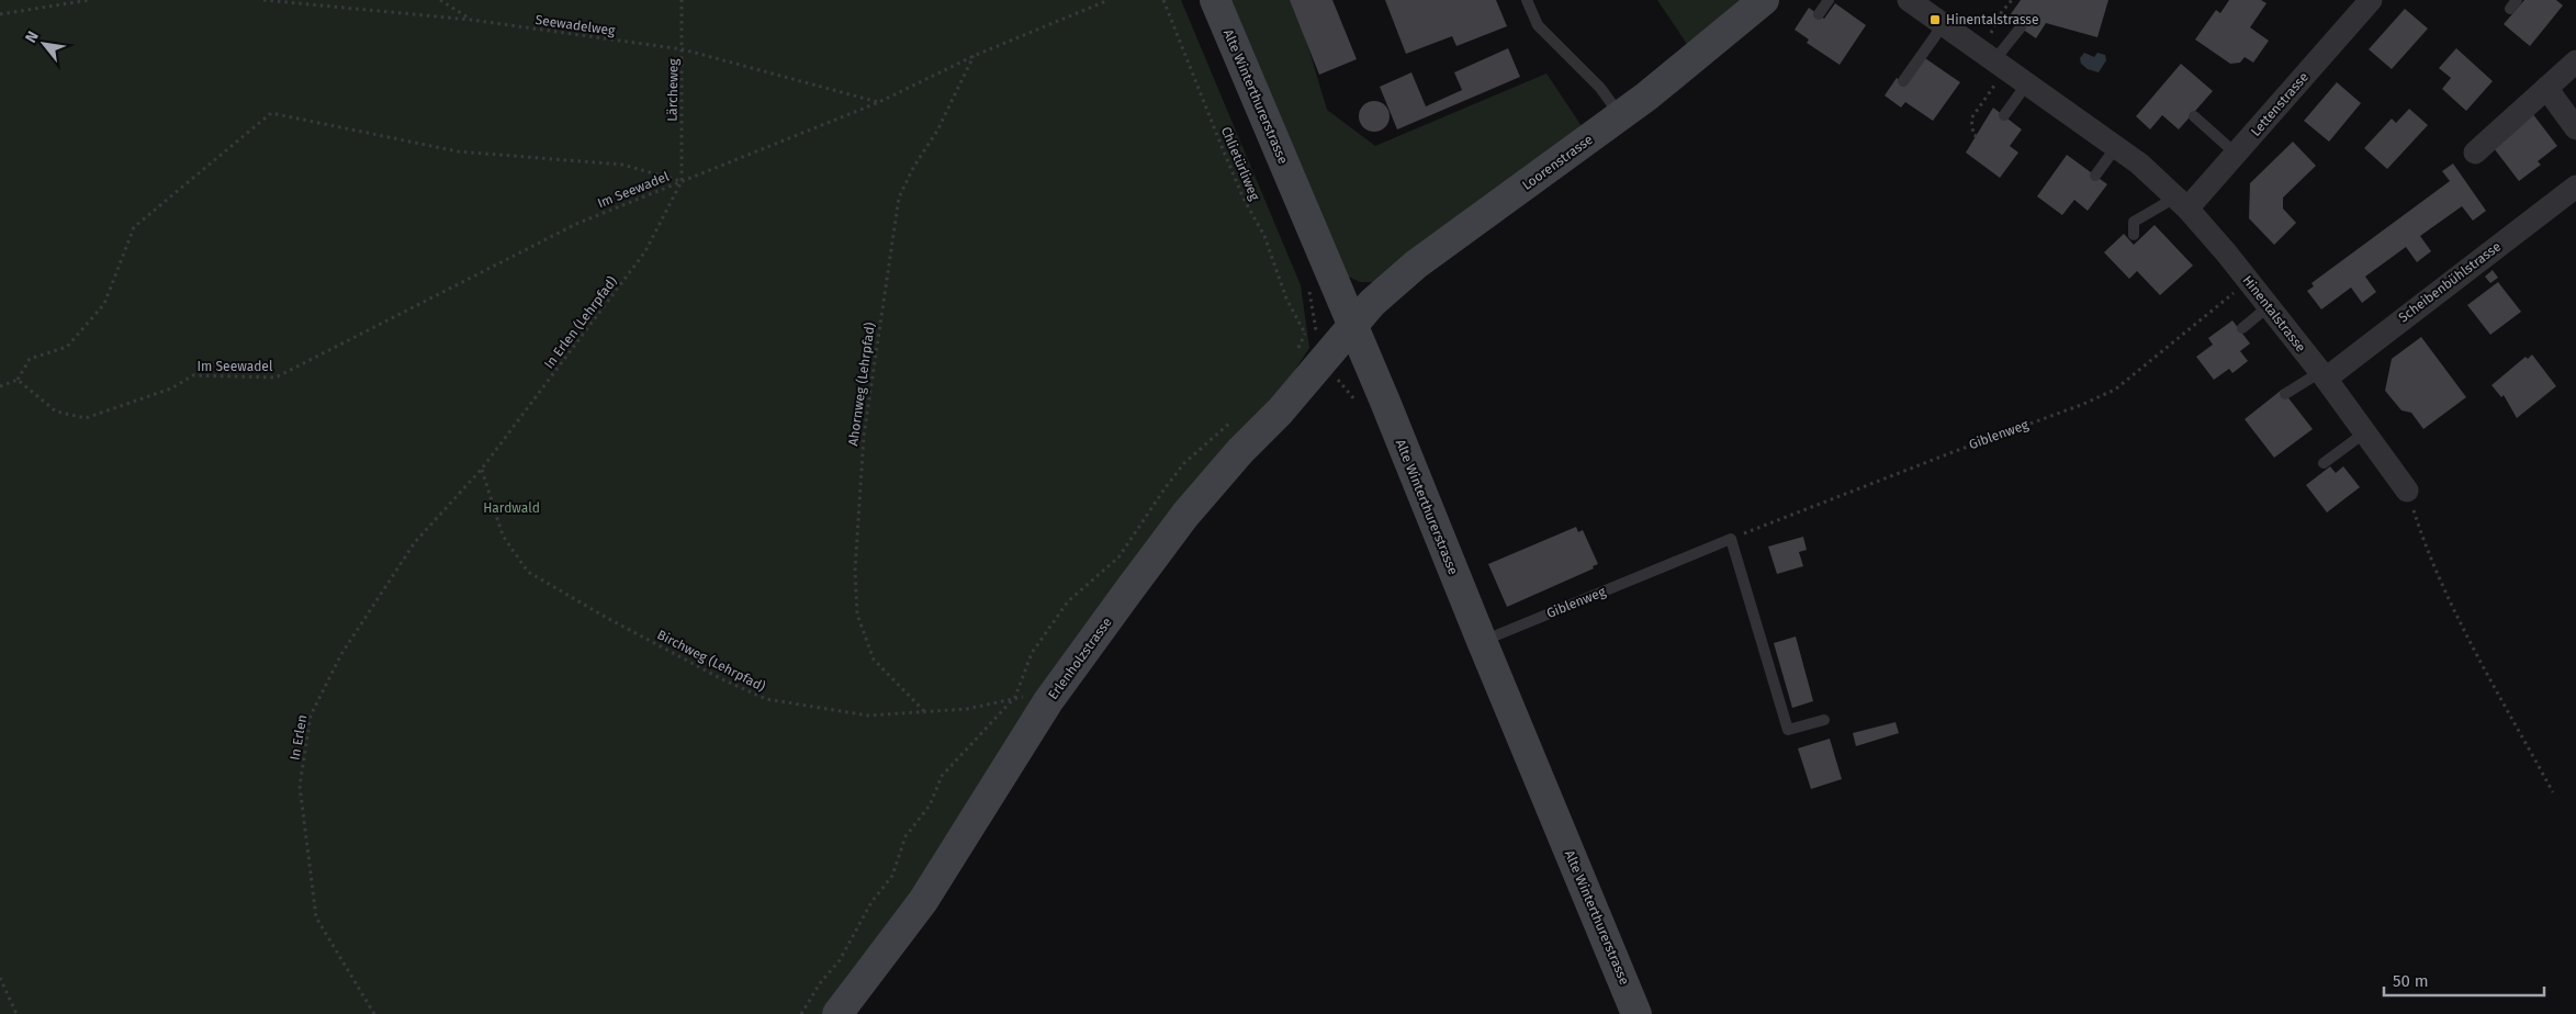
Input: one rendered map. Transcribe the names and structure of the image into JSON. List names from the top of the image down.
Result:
{
  "streets": {
    "street": [
      "Alte Winterthurerstrasse",
      "Lettenstrasse",
      "Loorenstrasse",
      "Scheibenbühlstrasse",
      "Hinentalstrasse",
      "Erlenholzstrasse"
    ],
    "lane": ["Giblenweg"],
    "path": [
      "Seewadelweg",
      "Lärcheweg",
      "Chlietürliweg",
      "Im Seewadel",
      "In Erlen (Lehrpfad)",
      "Ahornweg (Lehrpfad)",
      "Birchweg (Lehrpfad)",
      "In Erlen"
    ]
  },
  "crossings": [
    ["Seewadelweg", "Lärcheweg"],
    ["Seewadelweg", "Im Seewadel"],
    ["Lärcheweg", "Im Seewadel"],
    ["Lärcheweg", "In Erlen (Lehrpfad)"],
    ["Alte Winterthurerstrasse", "Loorenstrasse"],
    ["Alte Winterthurerstrasse", "Giblenweg"],
    ["Alte Winterthurerstrasse", "Erlenholzstrasse"],
    ["Lettenstrasse", "Hinentalstrasse"],
    ["Loorenstrasse", "Erlenholzstrasse"],
    ["Im Seewadel", "In Erlen (Lehrpfad)"],
    ["Im Seewadel", "Ahornweg (Lehrpfad)"],
    ["Scheibenbühlstrasse", "Hinentalstrasse"],
    ["In Erlen (Lehrpfad)", "Birchweg (Lehrpfad)"],
    ["In Erlen (Lehrpfad)", "In Erlen"],
    ["Ahornweg (Lehrpfad)", "Birchweg (Lehrpfad)"],
    ["Erlenholzstrasse", "Birchweg (Lehrpfad)"],
    ["Birchweg (Lehrpfad)", "In Erlen"]
  ],
  "parks": ["Hardwald"],
  "places": {
    "transit": ["Hinentalstrasse"]
  },
  "scale_bar": "50 m",
  "north": "top left"
}
